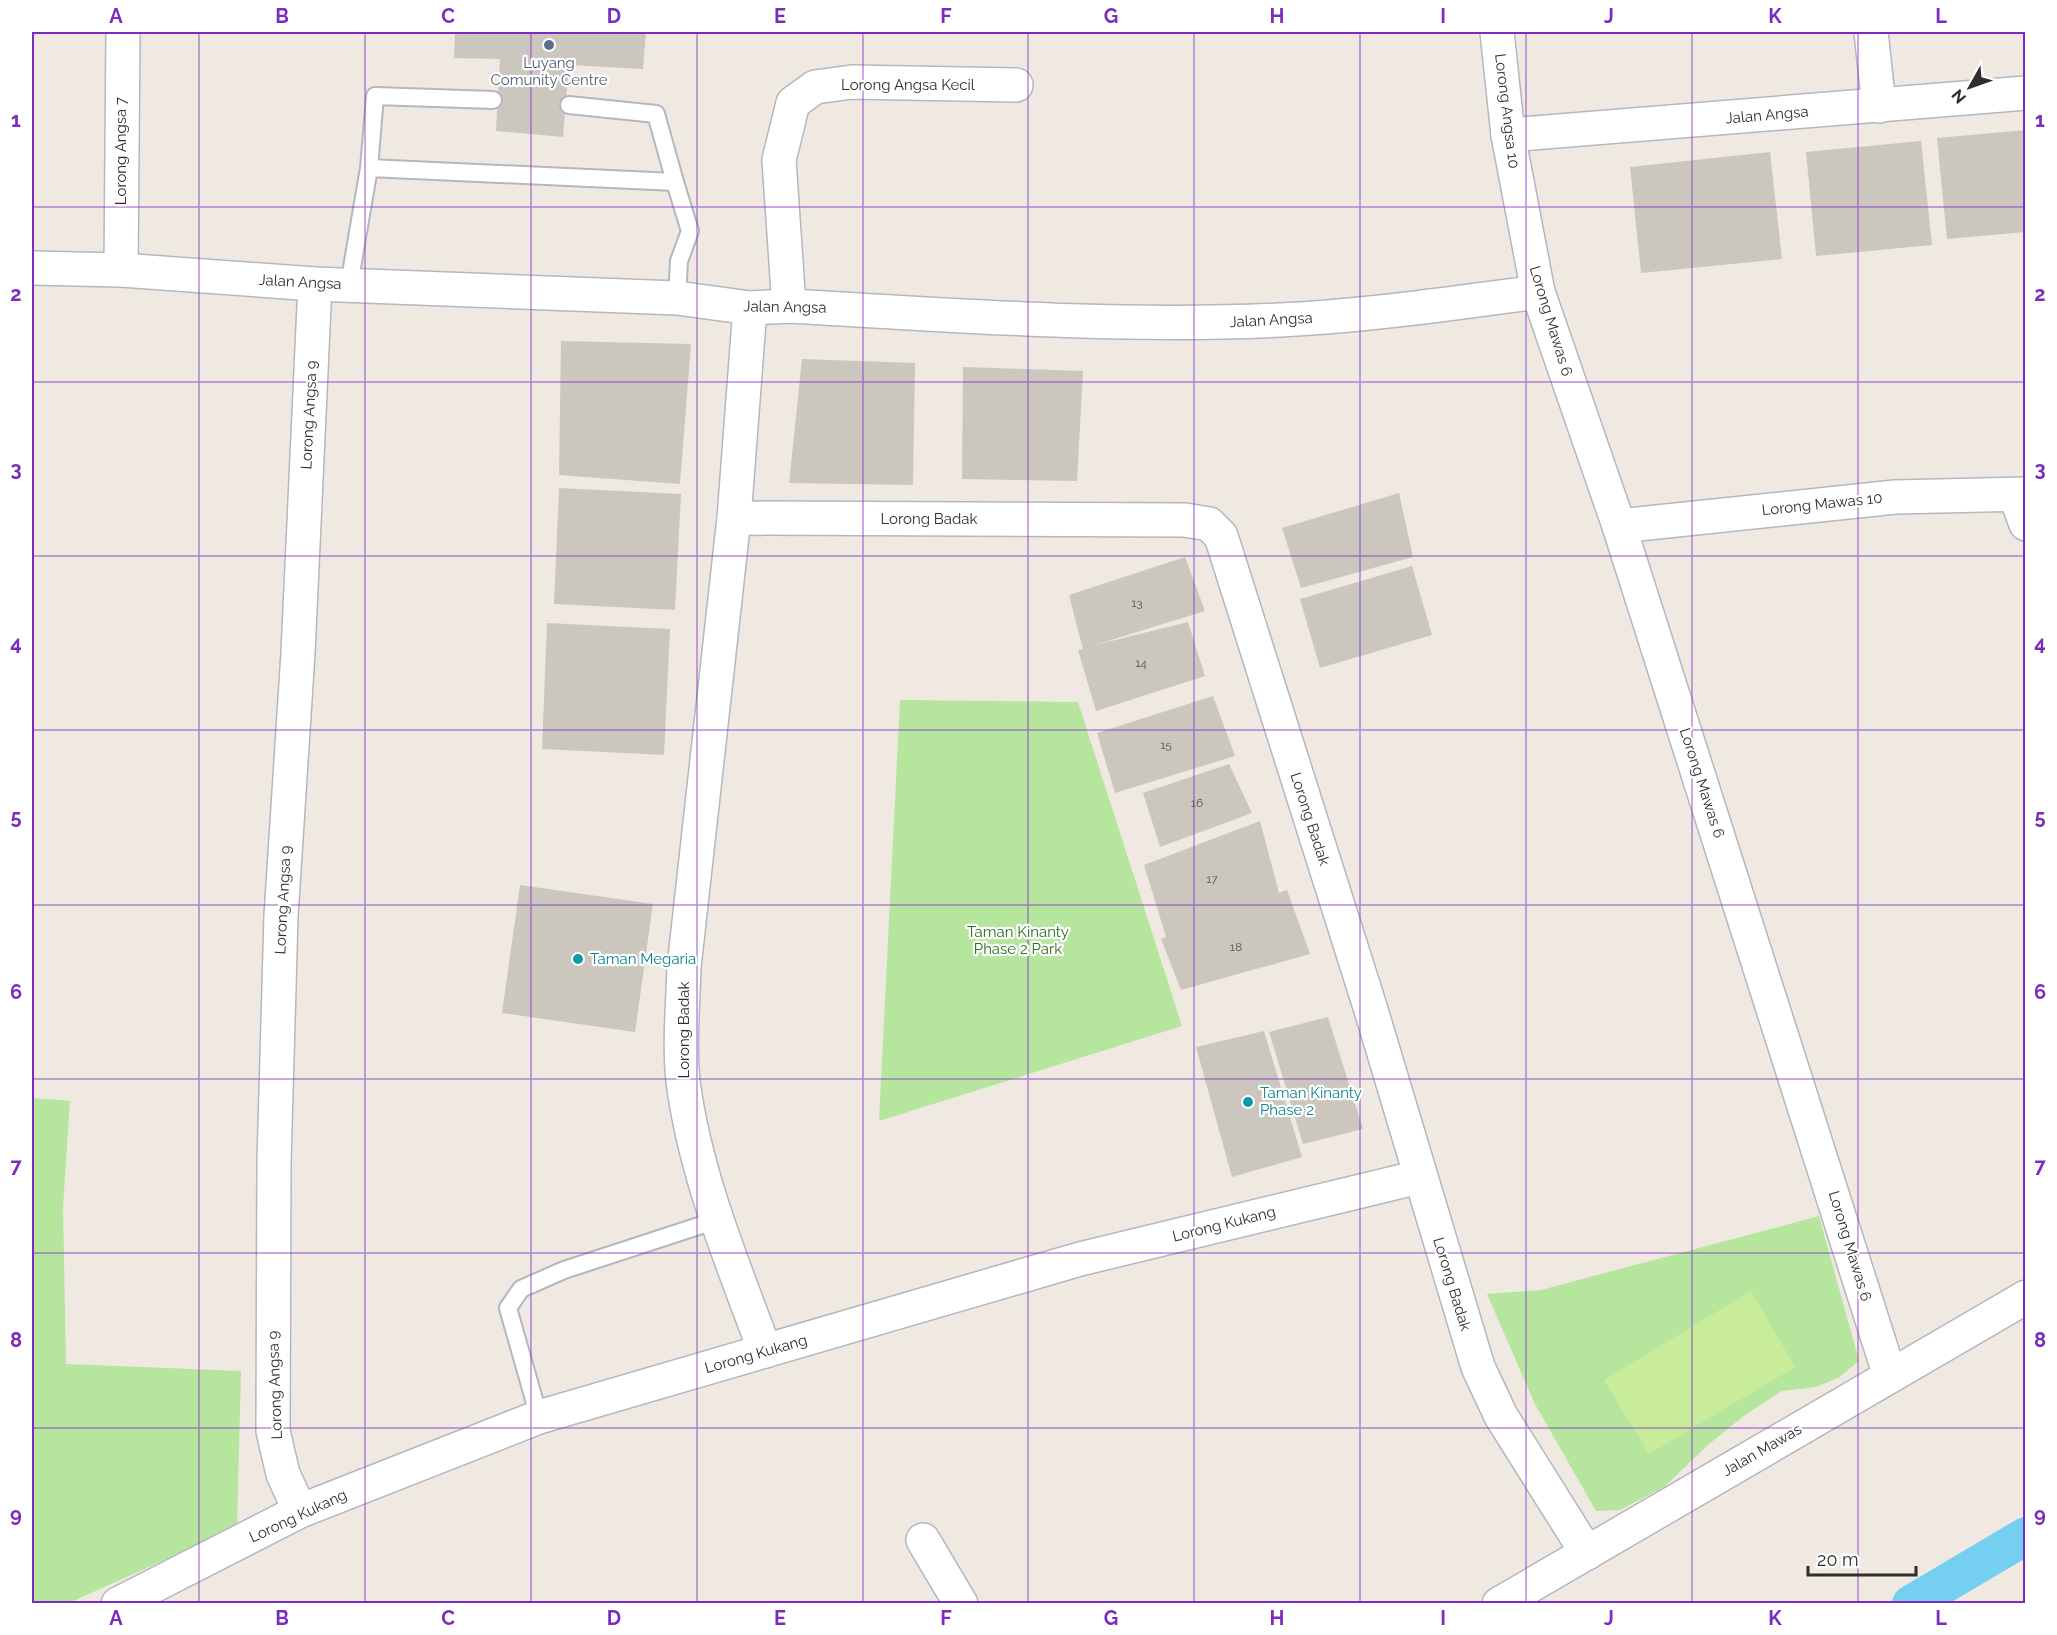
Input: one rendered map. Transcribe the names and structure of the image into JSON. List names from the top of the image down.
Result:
{
  "streets": {
    "street": [
      "Lorong Angsa Kecil",
      "Lorong Angsa 10",
      "Jalan Angsa",
      "Lorong Angsa 7",
      "Lorong Mawas 6",
      "Lorong Angsa 9",
      "Lorong Mawas 10",
      "Lorong Badak",
      "Lorong Kukang",
      "Jalan Mawas"
    ]
  },
  "crossings": [
    ["Lorong Angsa Kecil", "Jalan Angsa"],
    ["Lorong Angsa 10", "Jalan Angsa"],
    ["Lorong Angsa 10", "Lorong Mawas 6"],
    ["Jalan Angsa", "Lorong Angsa 7"],
    ["Jalan Angsa", "Lorong Mawas 6"],
    ["Jalan Angsa", "Lorong Angsa 9"],
    ["Jalan Angsa", "Lorong Badak"],
    ["Lorong Mawas 6", "Lorong Mawas 10"],
    ["Lorong Mawas 6", "Jalan Mawas"],
    ["Lorong Angsa 9", "Lorong Kukang"],
    ["Lorong Badak", "Lorong Kukang"],
    ["Lorong Badak", "Jalan Mawas"]
  ],
  "parks": ["Taman Kinanty Phase 2 Park"],
  "places": ["Luyang Comunity Centre", "Taman Megaria", "Taman Kinanty Phase 2"],
  "house_numbers": [
    "13",
    "14",
    "15",
    "16",
    "17",
    "18"
  ],
  "scale_bar": "20 m",
  "north": "bottom left",
  "grid": {
    "columns": [
      "A",
      "B",
      "C",
      "D",
      "E",
      "F",
      "G",
      "H",
      "I",
      "J",
      "K",
      "L"
    ],
    "rows": [
      "1",
      "2",
      "3",
      "4",
      "5",
      "6",
      "7",
      "8",
      "9"
    ]
  }
}
